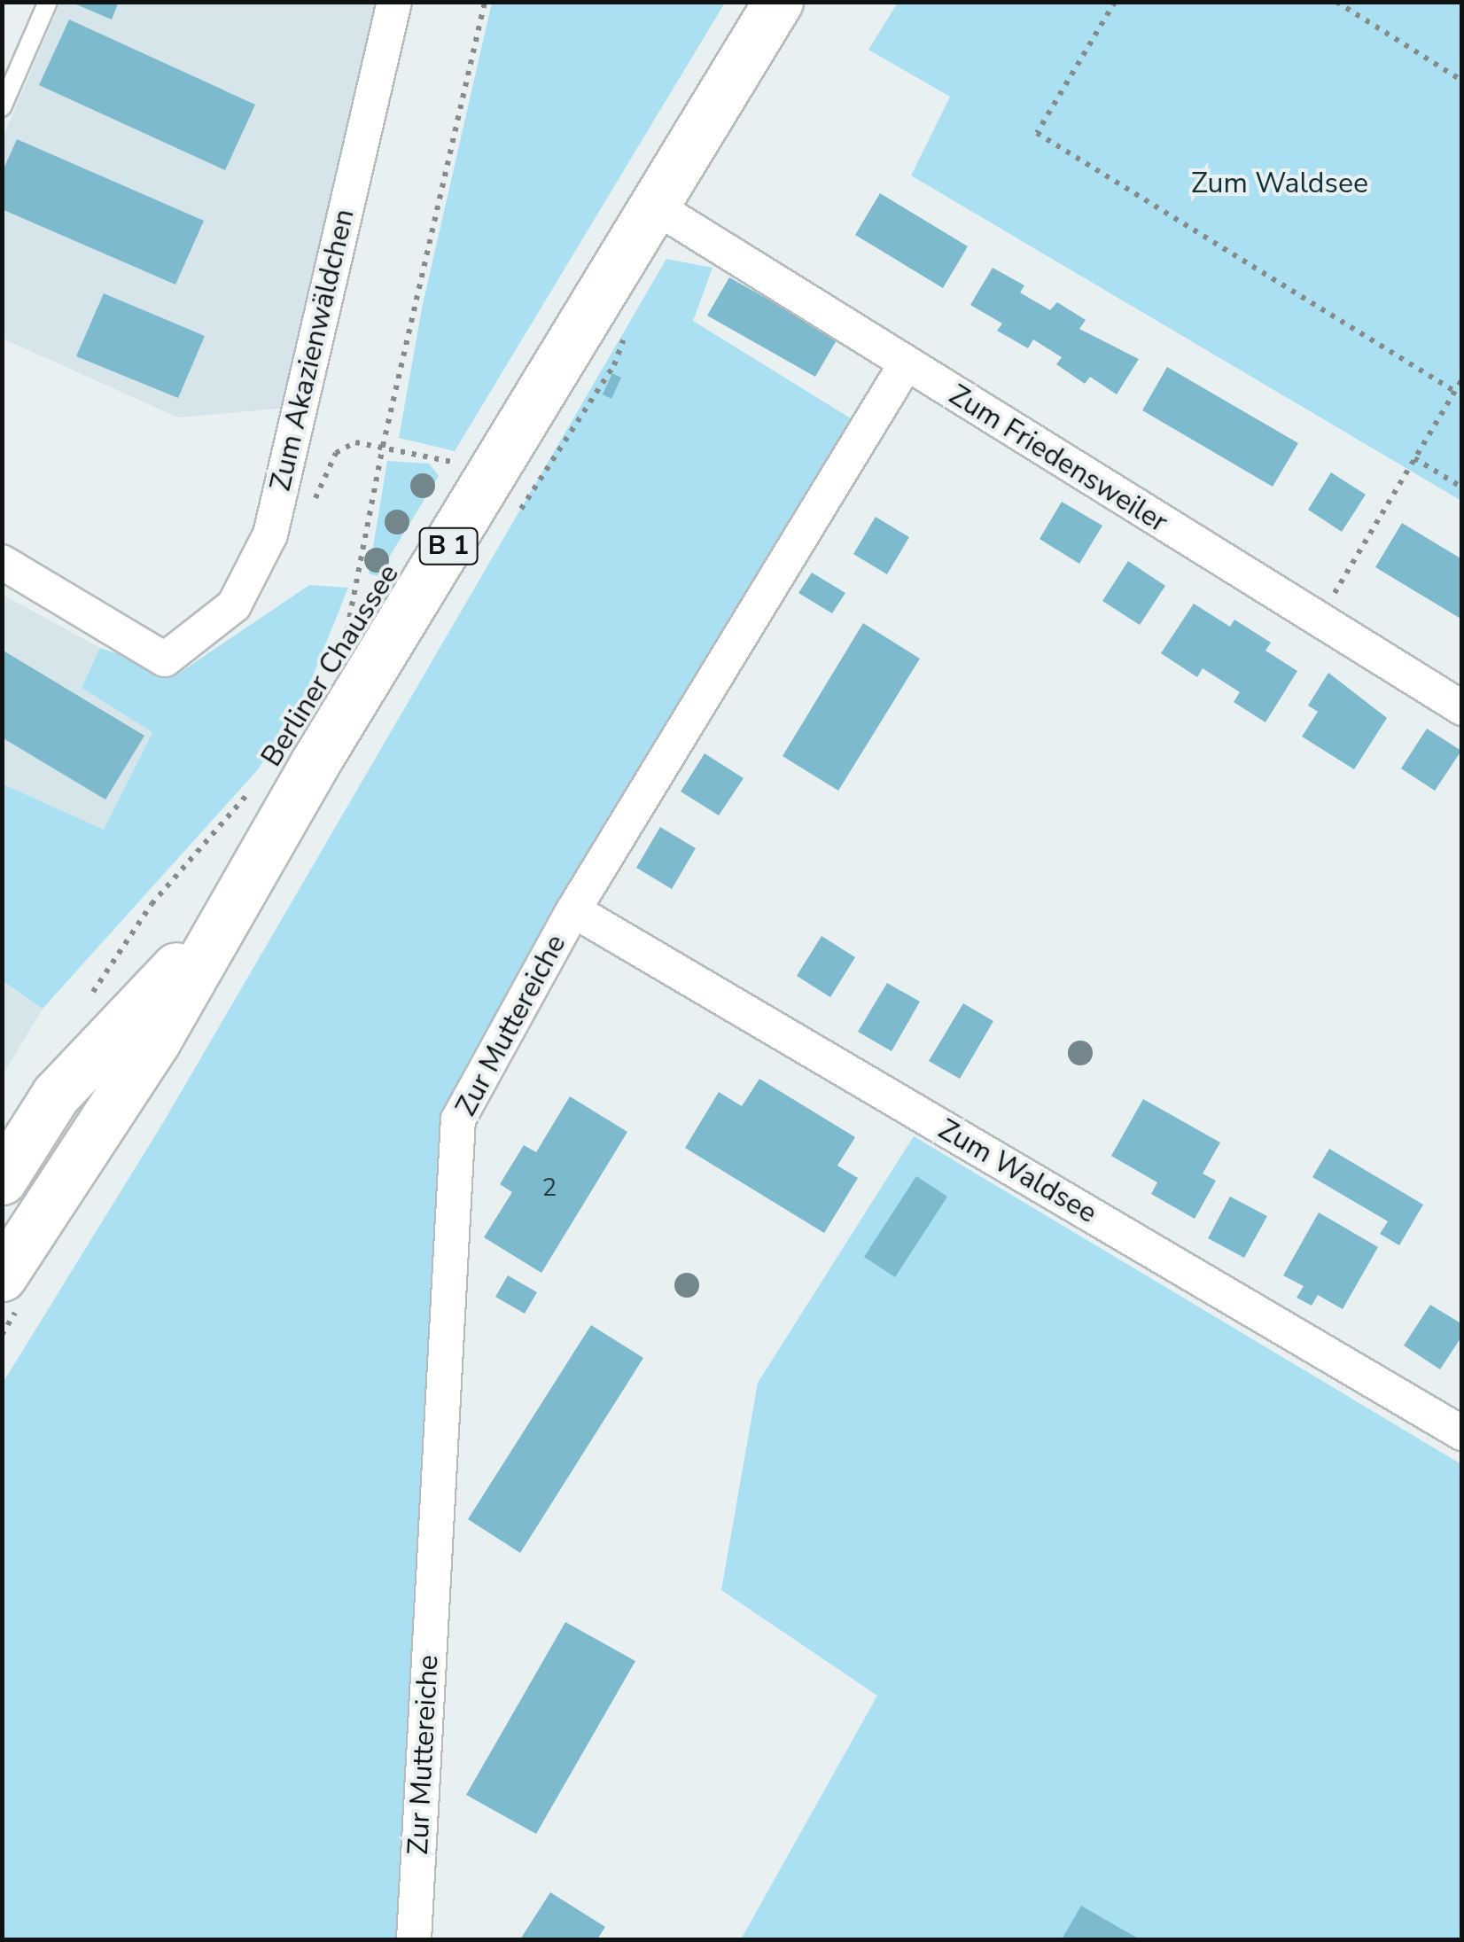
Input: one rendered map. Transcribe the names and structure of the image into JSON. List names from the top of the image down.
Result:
{
  "streets": {
    "main road": ["B 1", "Berliner Chaussee"],
    "street": [
      "Zum Akazienwäldchen",
      "Zum Friedensweiler",
      "Zur Muttereiche",
      "Zum Waldsee"
    ]
  },
  "crossings": [
    ["Zum Friedensweiler", "Berliner Chaussee"],
    ["Zum Friedensweiler", "Zur Muttereiche"],
    ["Zur Muttereiche", "Zum Waldsee"]
  ],
  "parks": ["Zum Waldsee"],
  "house_numbers": ["2"]
}
